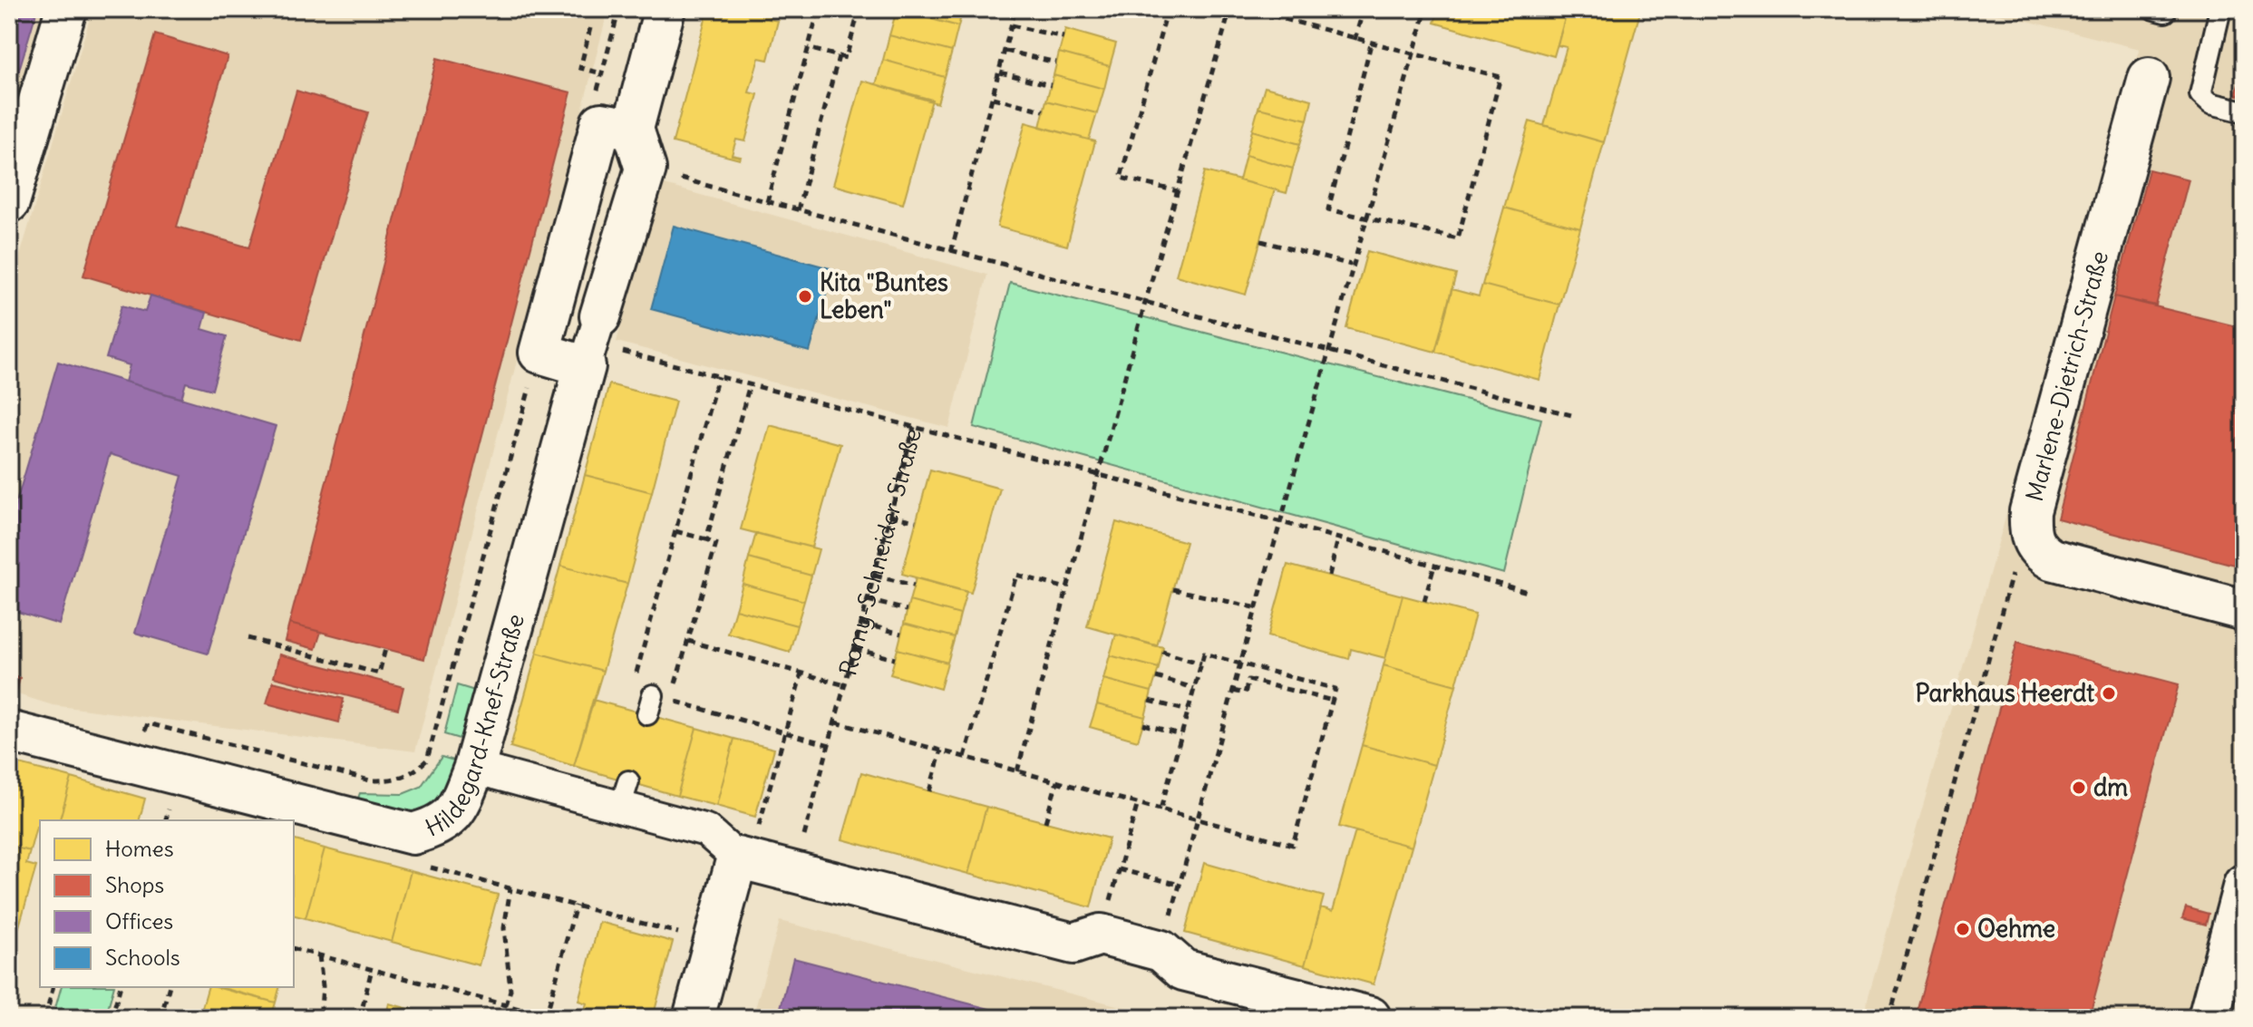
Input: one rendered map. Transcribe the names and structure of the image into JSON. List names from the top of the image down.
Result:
{
  "streets": {
    "street": ["Marlene-Dietrich-Straße", "Hildegard-Knef-Straße"],
    "path": ["Romy-Schneider-Straße"]
  },
  "places": [
    "Kita \"Buntes Leben\"",
    "Parkhaus Heerdt",
    "dm",
    "Oehme"
  ],
  "legend": [
    "Homes",
    "Shops",
    "Offices",
    "Schools"
  ]
}
